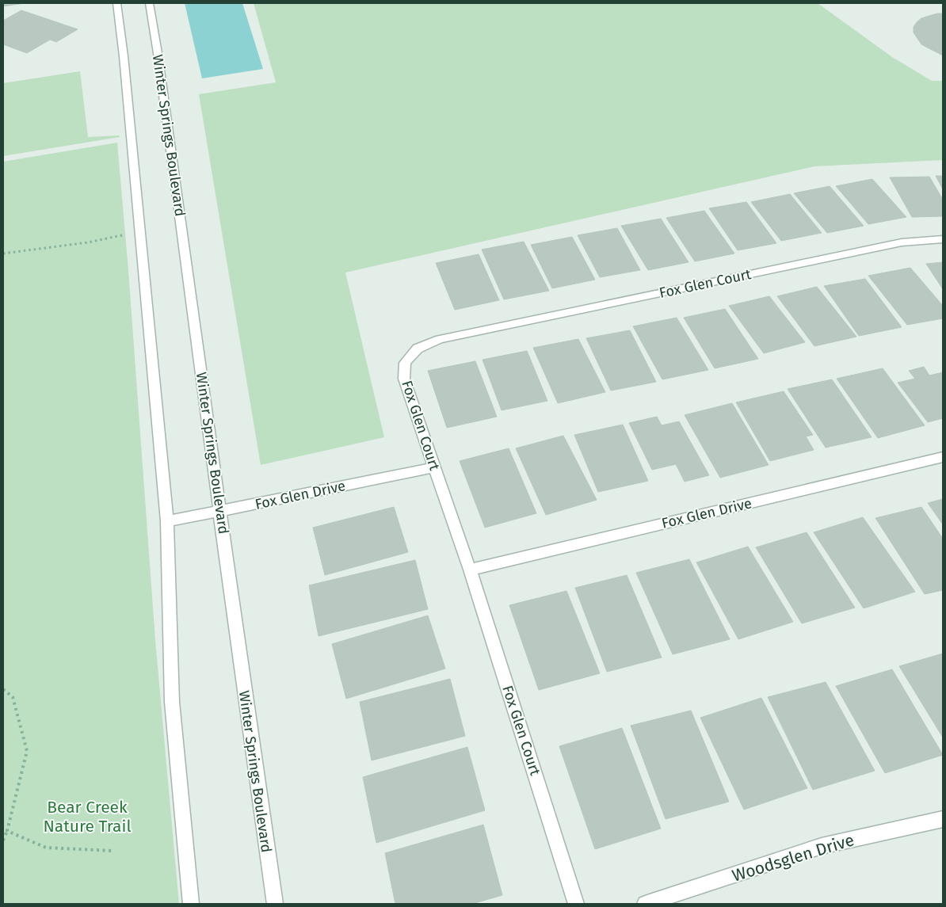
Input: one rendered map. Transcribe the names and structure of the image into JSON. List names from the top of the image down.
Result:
{
  "streets": {
    "street": [
      "Winter Springs Boulevard",
      "Fox Glen Court",
      "Fox Glen Drive",
      "Woodsglen Drive"
    ]
  },
  "crossings": [
    ["Winter Springs Boulevard", "Fox Glen Drive"],
    ["Fox Glen Court", "Fox Glen Drive"]
  ],
  "parks": ["Bear Creek Nature Trail"]
}
